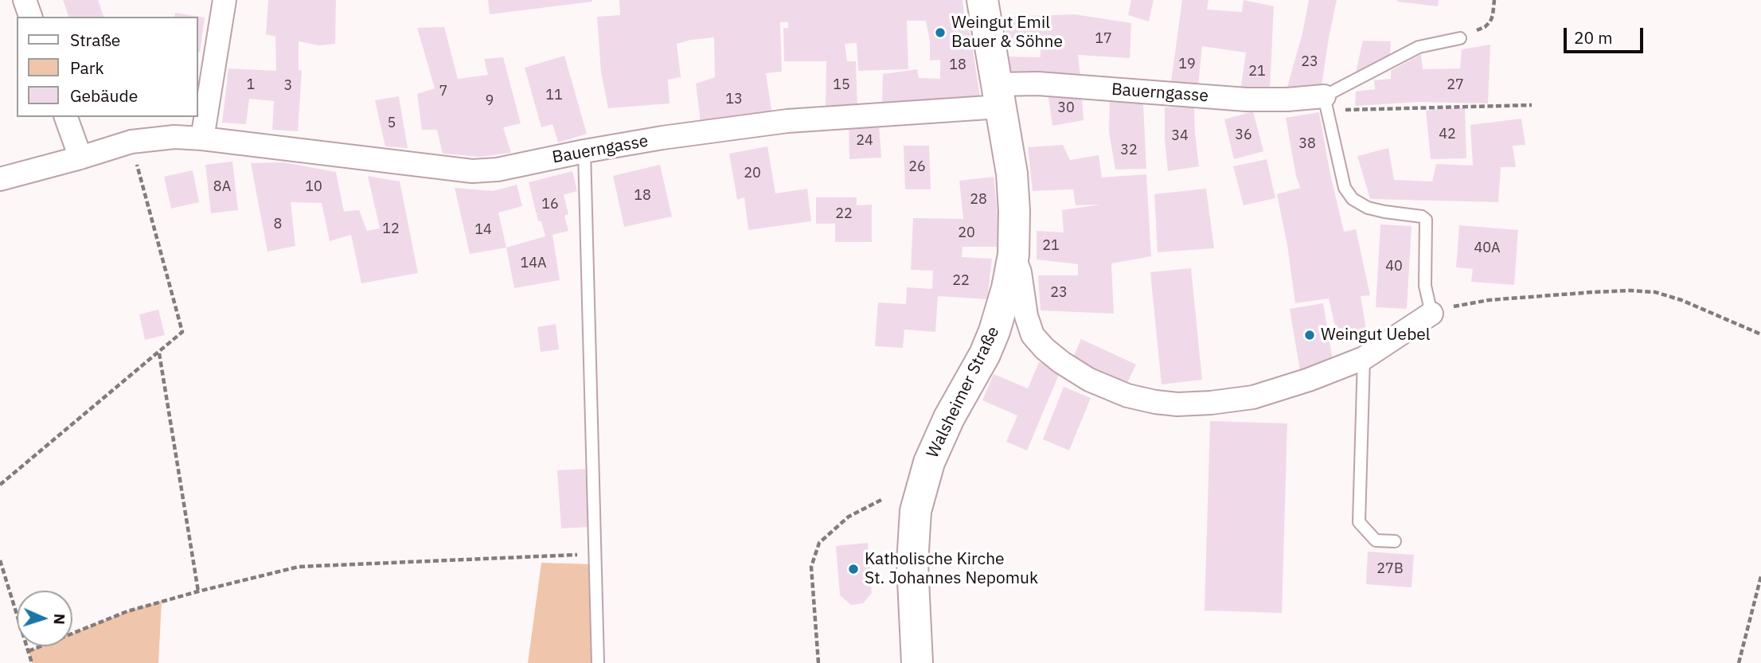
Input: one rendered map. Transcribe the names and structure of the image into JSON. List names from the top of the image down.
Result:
{
  "streets": {
    "street": ["Bauerngasse", "Walsheimer Straße"]
  },
  "crossings": [
    ["Bauerngasse", "Walsheimer Straße"]
  ],
  "places": ["Weingut Emil Bauer & Söhne", "Weingut Uebel", "Katholische Kirche St. Johannes Nepomuk"],
  "house_numbers": [
    "17",
    "23",
    "19",
    "18",
    "21",
    "1",
    "15",
    "27",
    "3",
    "7",
    "11",
    "13",
    "9",
    "30",
    "5",
    "42",
    "36",
    "34",
    "24",
    "38",
    "32",
    "26",
    "20",
    "8A",
    "10",
    "18",
    "28",
    "16",
    "22",
    "8",
    "12",
    "14",
    "20",
    "21",
    "40A",
    "14A",
    "40",
    "22",
    "23",
    "27B"
  ],
  "legend": ["Straße", "Park", "Gebäude"],
  "scale_bar": "20 m",
  "north": "right"
}
